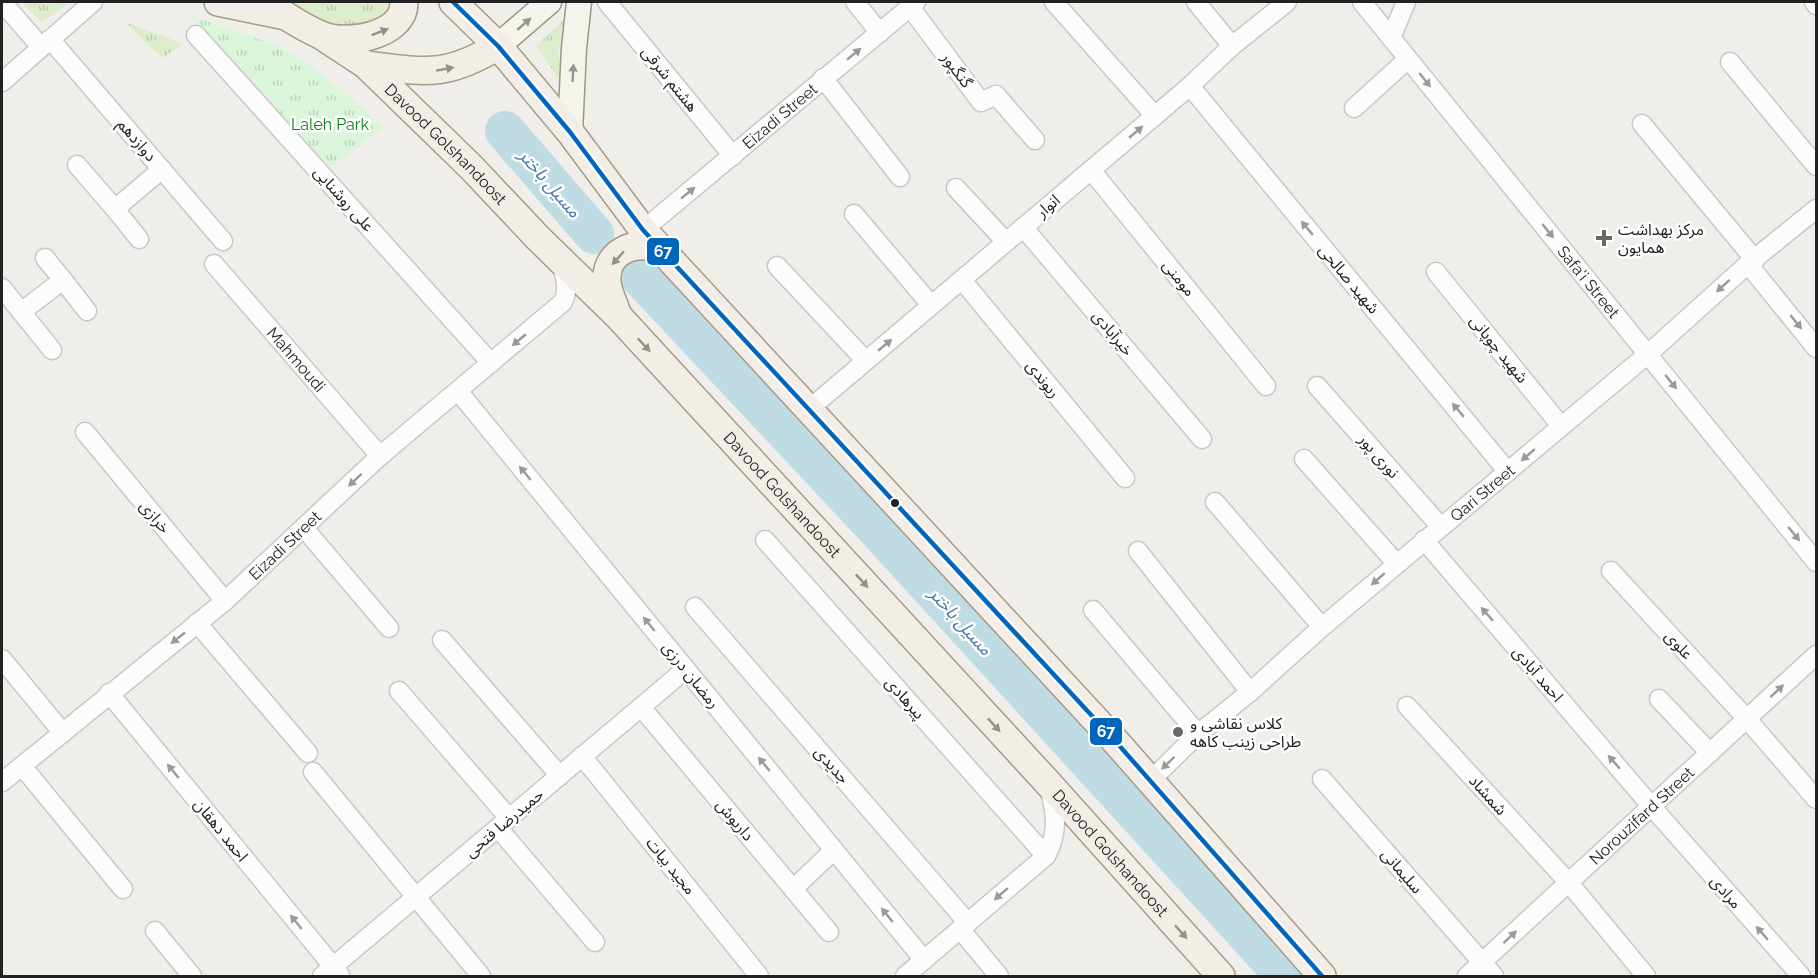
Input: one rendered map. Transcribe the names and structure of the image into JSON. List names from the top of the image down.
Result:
{
  "streets": {
    "main road": ["Davood Golshandoost"],
    "street": [
      "گنگپور",
      "هشتم شرقی",
      "Eizadi Street",
      "دوازدهم",
      "علی روشنایی",
      "انوار",
      "مومنی",
      "شهید صالحی",
      "Safa'i Street",
      "خیرآبادی",
      "شهید چوپانی",
      "Mahmoudi",
      "ریوندی",
      "نوری پور",
      "Qari Street",
      "خرازی",
      "علوی",
      "احمد آبادی",
      "رمضان درزی",
      "پیرهادی",
      "جدیدی",
      "شمشاد",
      "Norouzifard Street",
      "داریوش",
      "حمیدرضا فتحی",
      "احمد دهقان",
      "مجید بیات",
      "سلیمانی",
      "مرادی"
    ]
  },
  "crossings": [
    ["گنگپور", "Eizadi Street"],
    ["هشتم شرقی", "Eizadi Street"],
    ["Eizadi Street", "Davood Golshandoost"],
    ["Eizadi Street", "علی روشنایی"],
    ["Eizadi Street", "Mahmoudi"],
    ["Eizadi Street", "خرازی"],
    ["Eizadi Street", "رمضان درزی"],
    ["Eizadi Street", "احمد دهقان"],
    ["انوار", "مومنی"],
    ["انوار", "شهید صالحی"],
    ["انوار", "خیرآبادی"],
    ["انوار", "ریوندی"],
    ["شهید صالحی", "Qari Street"],
    ["Safa'i Street", "Qari Street"],
    ["شهید چوپانی", "Qari Street"],
    ["نوری پور", "Qari Street"],
    ["Qari Street", "احمد آبادی"],
    ["علوی", "Norouzifard Street"],
    ["احمد آبادی", "Norouzifard Street"],
    ["احمد آبادی", "مرادی"],
    ["رمضان درزی", "حمیدرضا فتحی"],
    ["شمشاد", "Norouzifard Street"],
    ["Norouzifard Street", "سلیمانی"],
    ["Norouzifard Street", "مرادی"],
    ["داریوش", "حمیدرضا فتحی"],
    ["حمیدرضا فتحی", "احمد دهقان"],
    ["حمیدرضا فتحی", "مجید بیات"]
  ],
  "one_way": [
    "شهید صالحی",
    "Qari Street",
    "احمد آبادی",
    "رمضان درزی",
    "Norouzifard Street",
    "مرادی"
  ],
  "water": ["مسیل باختر"],
  "parks": ["Laleh Park"],
  "places": {
    "health": ["مرکز بهداشت همایون"],
    "other": ["کلاس نقاشی و طراحی زینب کاهه"]
  },
  "lines": ["transit line 67"]
}
